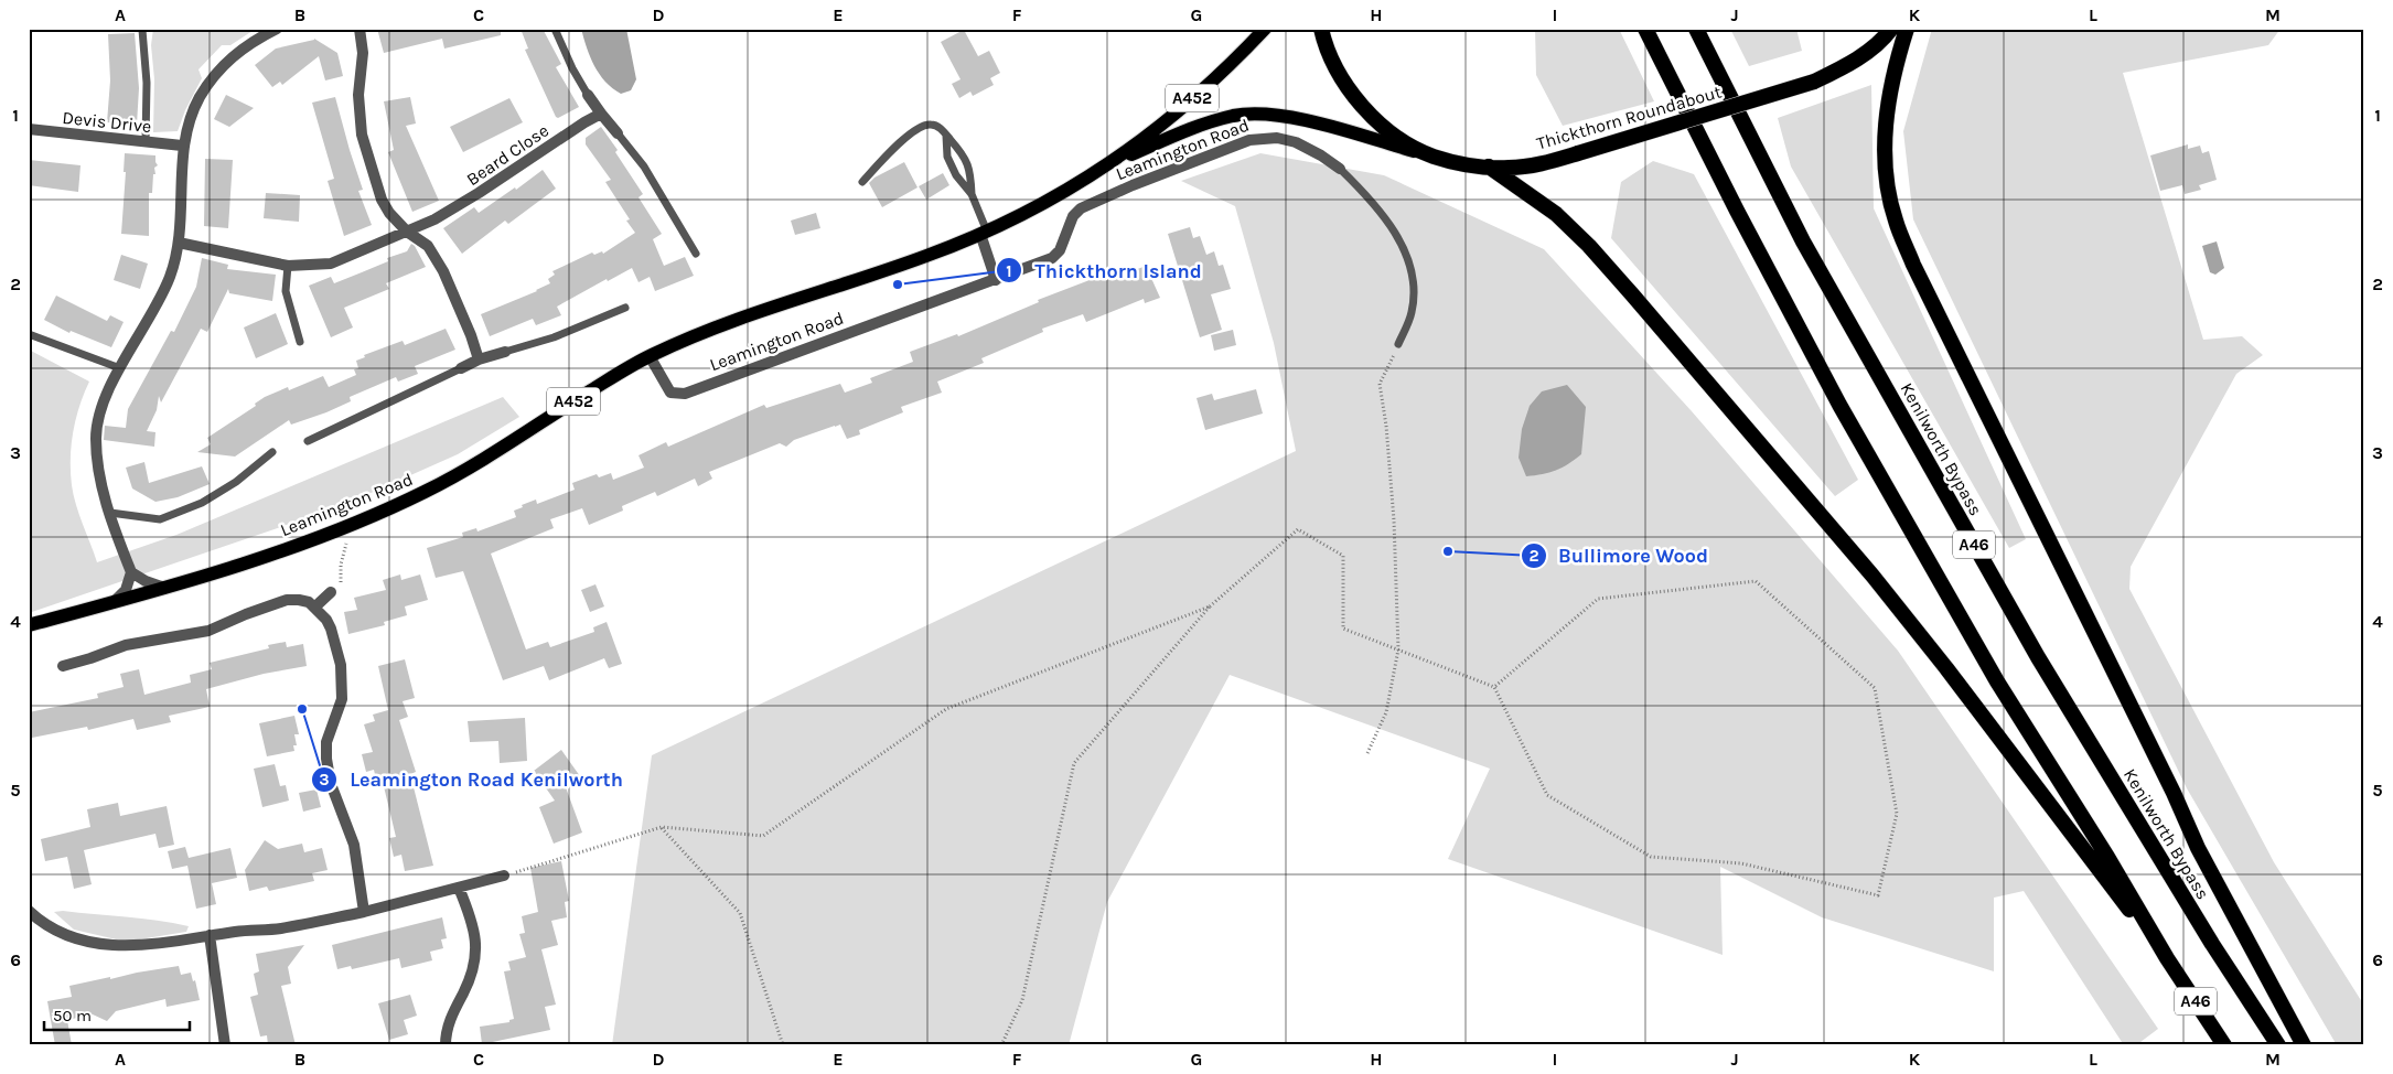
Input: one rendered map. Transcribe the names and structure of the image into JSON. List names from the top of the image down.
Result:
{
  "streets": {
    "highway": ["Thickthorn Roundabout", "Kenilworth Bypass", "A46"],
    "main road": ["A452", "Leamington Road"],
    "street": ["Devis Drive", "Beard Close"]
  },
  "crossings": [
    ["Thickthorn Roundabout", "Leamington Road"]
  ],
  "places": ["Thickthorn Island", "Bullimore Wood", "Leamington Road Kenilworth"],
  "scale_bar": "50 m",
  "grid": {
    "columns": [
      "A",
      "B",
      "C",
      "D",
      "E",
      "F",
      "G",
      "H",
      "I",
      "J",
      "K",
      "L",
      "M"
    ],
    "rows": [
      "1",
      "2",
      "3",
      "4",
      "5",
      "6"
    ]
  }
}
